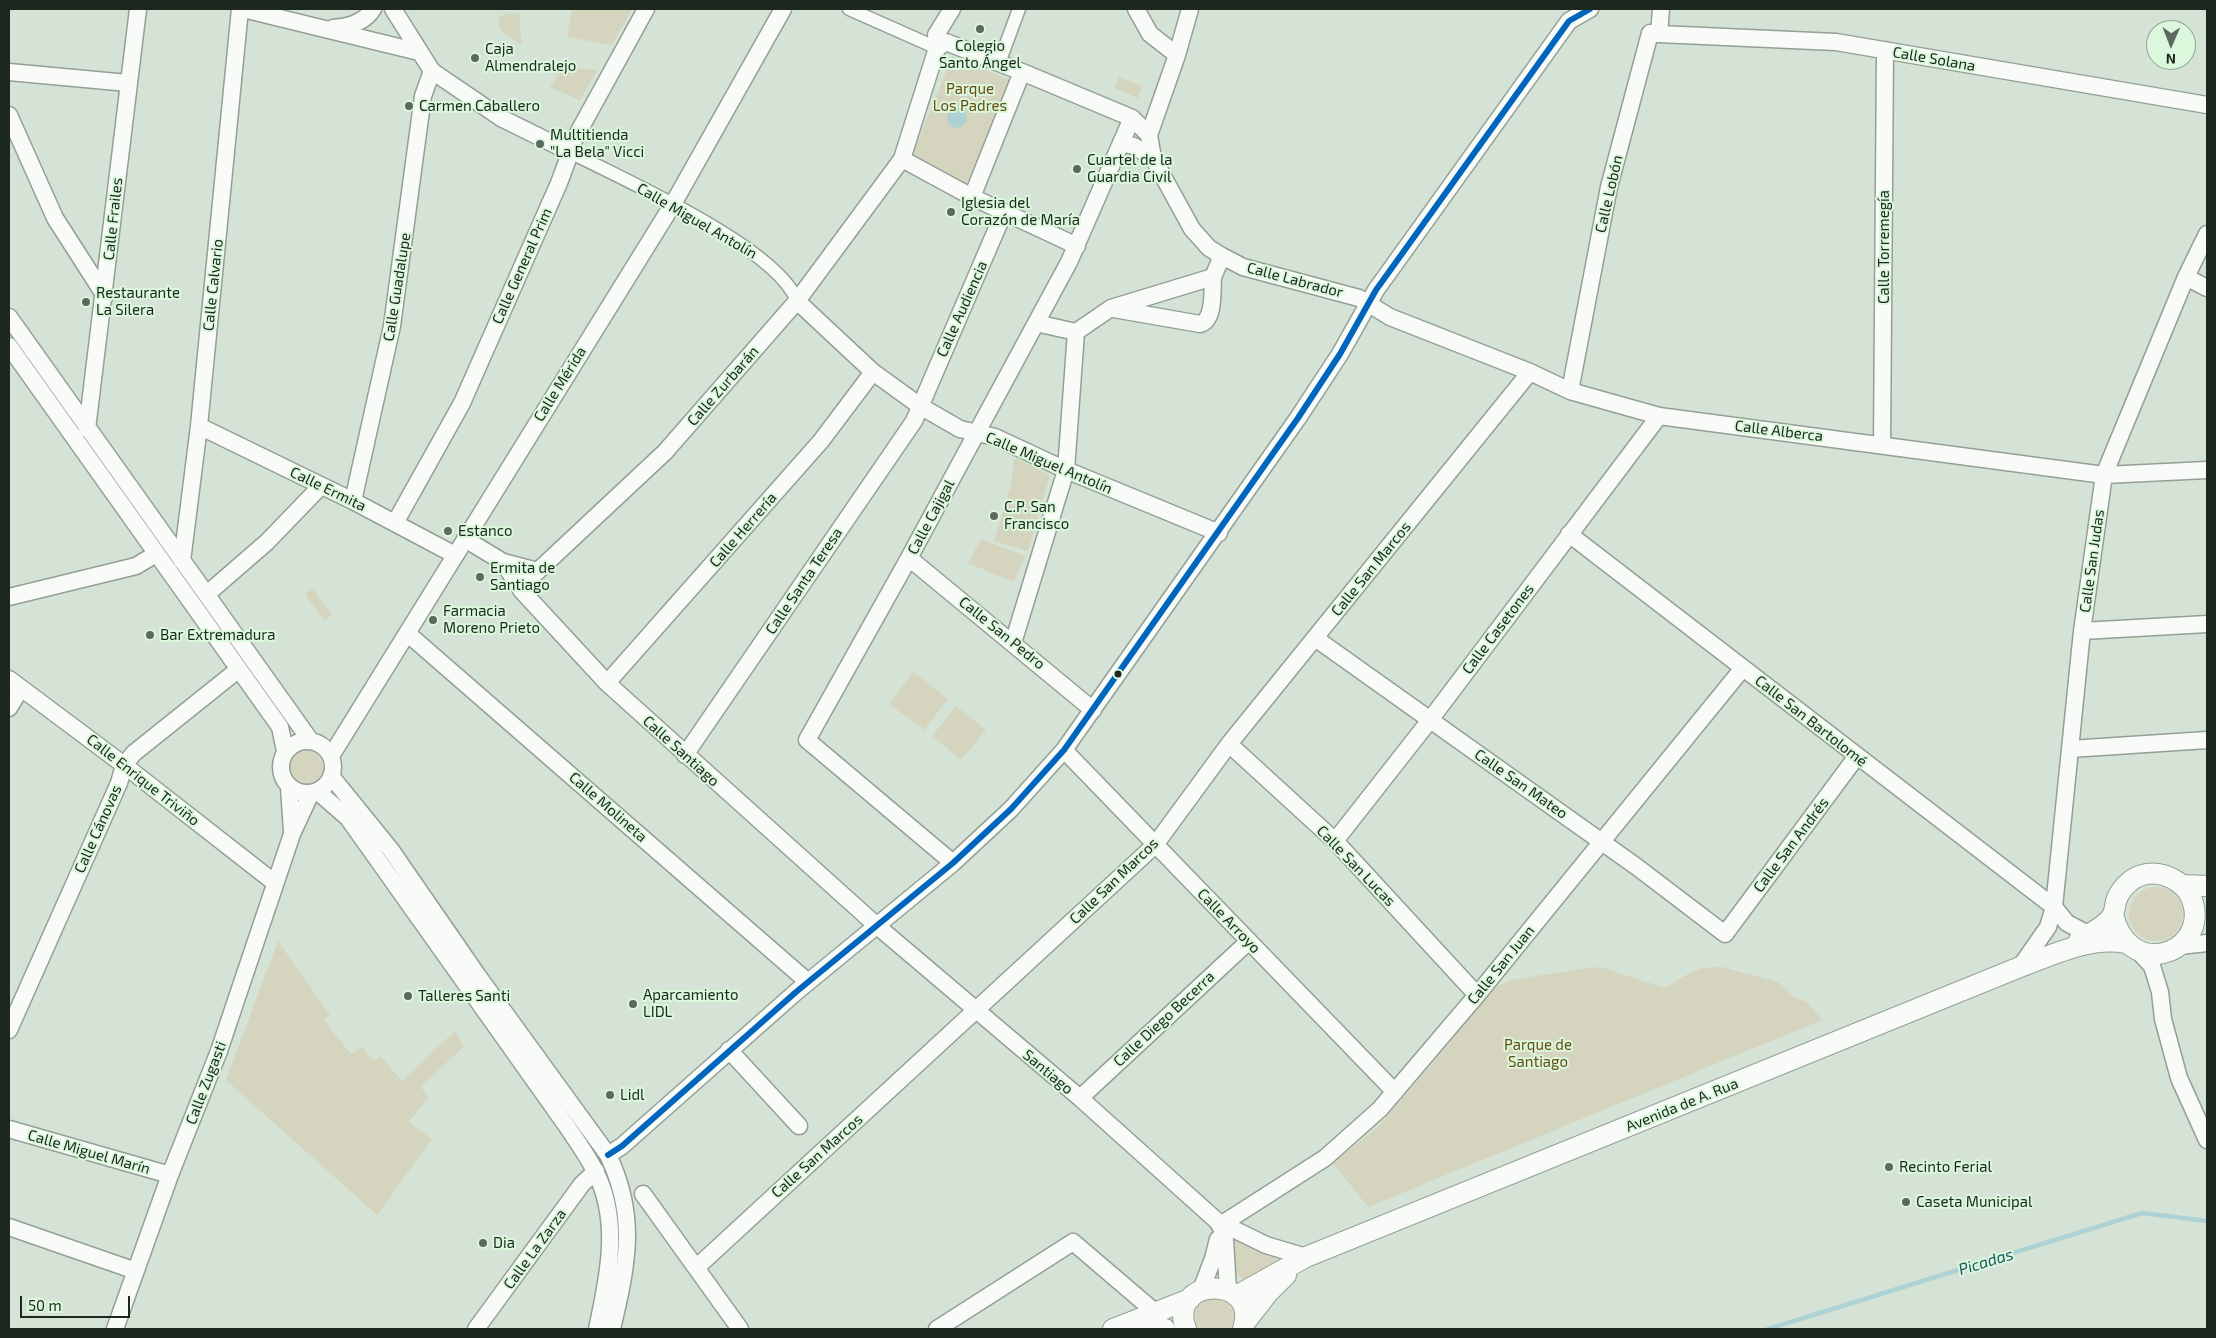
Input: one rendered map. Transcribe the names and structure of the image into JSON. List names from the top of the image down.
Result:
{
  "streets": {
    "street": [
      "Calle Solana",
      "Calle Lobón",
      "Calle Frailes",
      "Calle Miguel Antolín",
      "Calle Torremegía",
      "Calle General Prim",
      "Calle Labrador",
      "Calle Calvario",
      "Calle Guadalupe",
      "Calle Audiencia",
      "Calle Mérida",
      "Calle Zurbarán",
      "Calle Alberca",
      "Calle Ermita",
      "Calle Cajigal",
      "Calle Herrería",
      "Calle San Judas",
      "Calle San Marcos",
      "Calle Santa Teresa",
      "Calle Casetones",
      "Calle San Pedro",
      "Calle San Bartolomé",
      "Calle Santiago",
      "Calle Enrique Triviño",
      "Calle San Mateo",
      "Calle Molineta",
      "Calle Cánovas",
      "Calle San Andrés",
      "Calle San Lucas",
      "Calle Arroyo",
      "Calle San Juan",
      "Calle Diego Becerra",
      "Santiago",
      "Calle Zugasti",
      "Avenida de A. Rua",
      "Calle Miguel Marín",
      "Calle La Zarza"
    ]
  },
  "crossings": [
    ["Calle Solana", "Calle Lobón"],
    ["Calle Solana", "Calle Torremegía"],
    ["Calle Lobón", "Calle Alberca"],
    ["Calle Miguel Antolín", "Calle General Prim"],
    ["Calle Miguel Antolín", "Calle Guadalupe"],
    ["Calle Miguel Antolín", "Calle Audiencia"],
    ["Calle Miguel Antolín", "Calle Mérida"],
    ["Calle Miguel Antolín", "Calle Zurbarán"],
    ["Calle Miguel Antolín", "Calle Cajigal"],
    ["Calle Miguel Antolín", "Calle Herrería"],
    ["Calle Miguel Antolín", "Calle Santa Teresa"],
    ["Calle Torremegía", "Calle Alberca"],
    ["Calle General Prim", "Calle Ermita"],
    ["Calle Labrador", "Calle Alberca"],
    ["Calle Calvario", "Calle Ermita"],
    ["Calle Guadalupe", "Calle Ermita"],
    ["Calle Audiencia", "Calle Santa Teresa"],
    ["Calle Mérida", "Calle Ermita"],
    ["Calle Mérida", "Calle Santiago"],
    ["Calle Mérida", "Calle Molineta"],
    ["Calle Mérida", "Calle Zugasti"],
    ["Calle Zurbarán", "Calle Santiago"],
    ["Calle Alberca", "Calle San Judas"],
    ["Calle Alberca", "Calle San Marcos"],
    ["Calle Alberca", "Calle Casetones"],
    ["Calle Cajigal", "Calle San Pedro"],
    ["Calle Herrería", "Calle Santiago"],
    ["Calle San Judas", "Calle San Bartolomé"],
    ["Calle San Judas", "Avenida de A. Rua"],
    ["Calle San Marcos", "Calle San Mateo"],
    ["Calle San Marcos", "Calle San Lucas"],
    ["Calle San Marcos", "Calle Arroyo"],
    ["Calle San Marcos", "Santiago"],
    ["Calle Santa Teresa", "Calle Santiago"],
    ["Calle Casetones", "Calle San Bartolomé"],
    ["Calle Casetones", "Calle San Mateo"],
    ["Calle Casetones", "Calle San Lucas"],
    ["Calle San Bartolomé", "Calle San Andrés"],
    ["Calle San Bartolomé", "Calle San Juan"],
    ["Calle Santiago", "Santiago"],
    ["Calle Enrique Triviño", "Calle Cánovas"],
    ["Calle Enrique Triviño", "Calle Zugasti"],
    ["Calle San Mateo", "Calle San Andrés"],
    ["Calle San Mateo", "Calle San Juan"],
    ["Calle San Lucas", "Calle San Juan"],
    ["Calle Arroyo", "Calle San Juan"],
    ["Calle Arroyo", "Calle Diego Becerra"],
    ["Calle San Juan", "Santiago"],
    ["Calle Diego Becerra", "Santiago"],
    ["Santiago", "Avenida de A. Rua"],
    ["Calle Zugasti", "Calle Miguel Marín"]
  ],
  "water": ["Picadas"],
  "parks": ["Parque Los Padres", "Parque de Santiago"],
  "places": [
    "Colegio Santo Ángel",
    "Caja Almendralejo",
    "Carmen Caballero",
    "Multitienda \"La Bela\" Vicci",
    "Cuartel de la Guardia Civil",
    "Iglesia del Corazón de María",
    "Restaurante La Silera",
    "C.P. San Francisco",
    "Estanco",
    "Ermita de Santiago",
    "Farmacia Moreno Prieto",
    "Bar Extremadura",
    "Talleres Santi",
    "Aparcamiento LIDL",
    "Lidl",
    "Recinto Ferial",
    "Caseta Municipal",
    "Dia"
  ],
  "scale_bar": "50 m",
  "north": "bottom"
}
